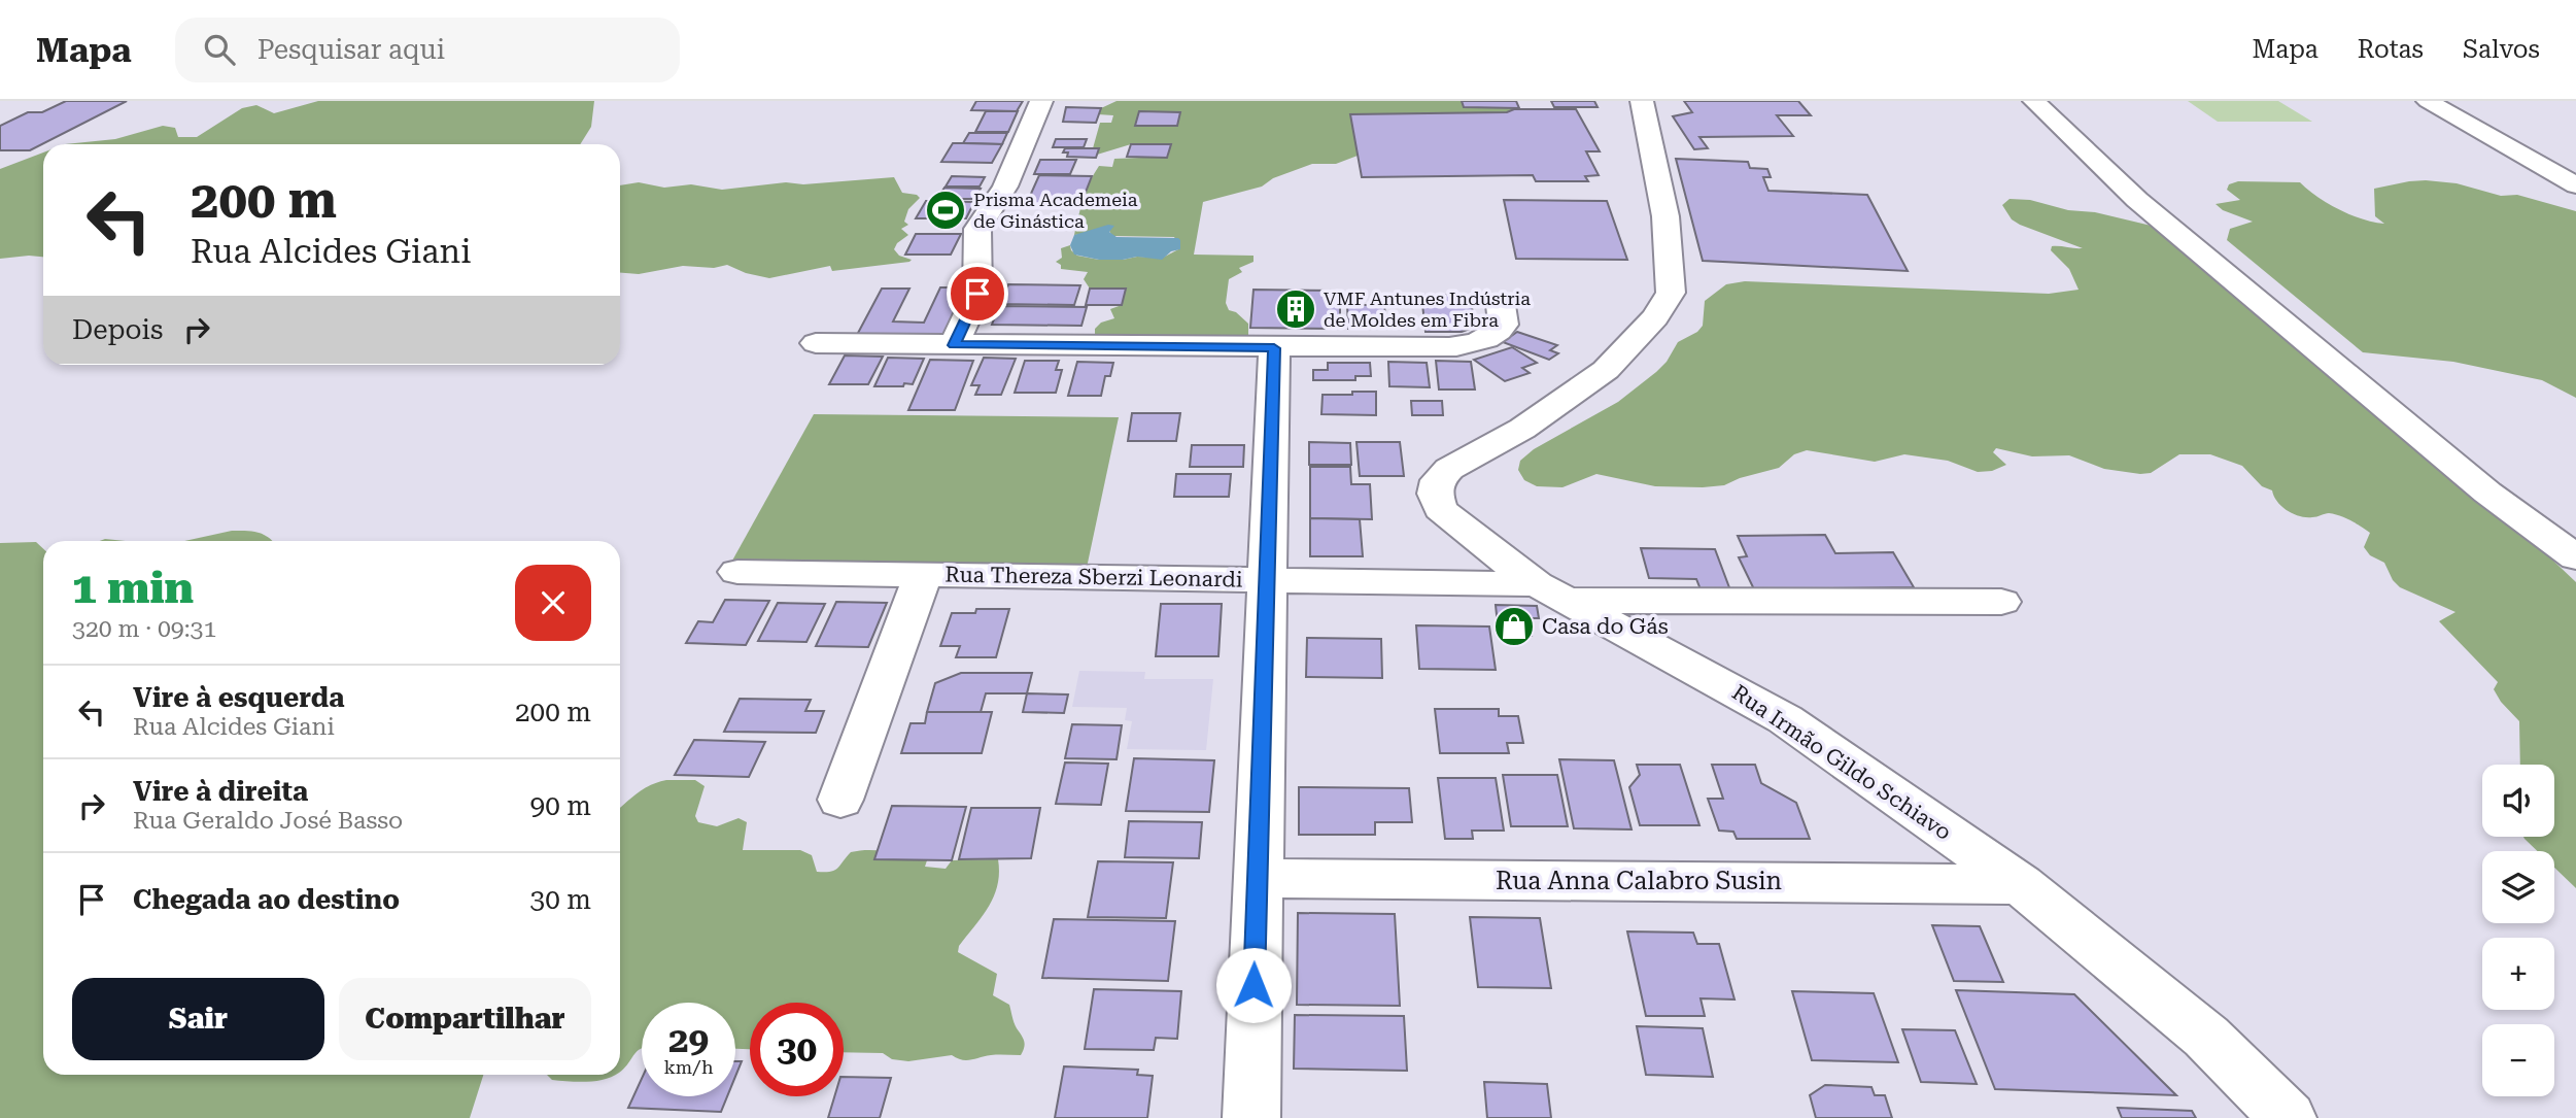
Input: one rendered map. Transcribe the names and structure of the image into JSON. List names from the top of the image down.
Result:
{
  "streets": {
    "street": ["Rua Thereza Sberzi Leonardi", "Rua Irmão Gildo Schiavo", "Rua Anna Calabro Susin"]
  },
  "crossings": [
    ["Rua Thereza Sberzi Leonardi", "Rua Irmão Gildo Schiavo"],
    ["Rua Irmão Gildo Schiavo", "Rua Anna Calabro Susin"]
  ],
  "places": {
    "sports": ["Prisma Academeia de Ginástica"],
    "building": ["VMF Antunes Indústria de Moldes em Fibra"],
    "shop": ["Casa do Gás"]
  },
  "page": {
    "header": "Mapa",
    "search": "Pesquisar aqui",
    "nav": ["Mapa", "Rotas", "Salvos"],
    "turn": ["200 m", "Rua Alcides Giani"],
    "then": "Depois",
    "heading": ["1 min", "320 m · 09:31"],
    "list": [
      {
        "name": "Vire à esquerda",
        "note": "Rua Alcides Giani",
        "value": "200 m"
      },
      {
        "name": "Vire à direita",
        "note": "Rua Geraldo José Basso",
        "value": "90 m"
      },
      {
        "name": "Chegada ao destino",
        "value": "30 m"
      }
    ],
    "map_buttons": ["+", "−"],
    "buttons": ["Sair", "Compartilhar"],
    "speed": "29 km/h",
    "limit": "30"
  }
}
